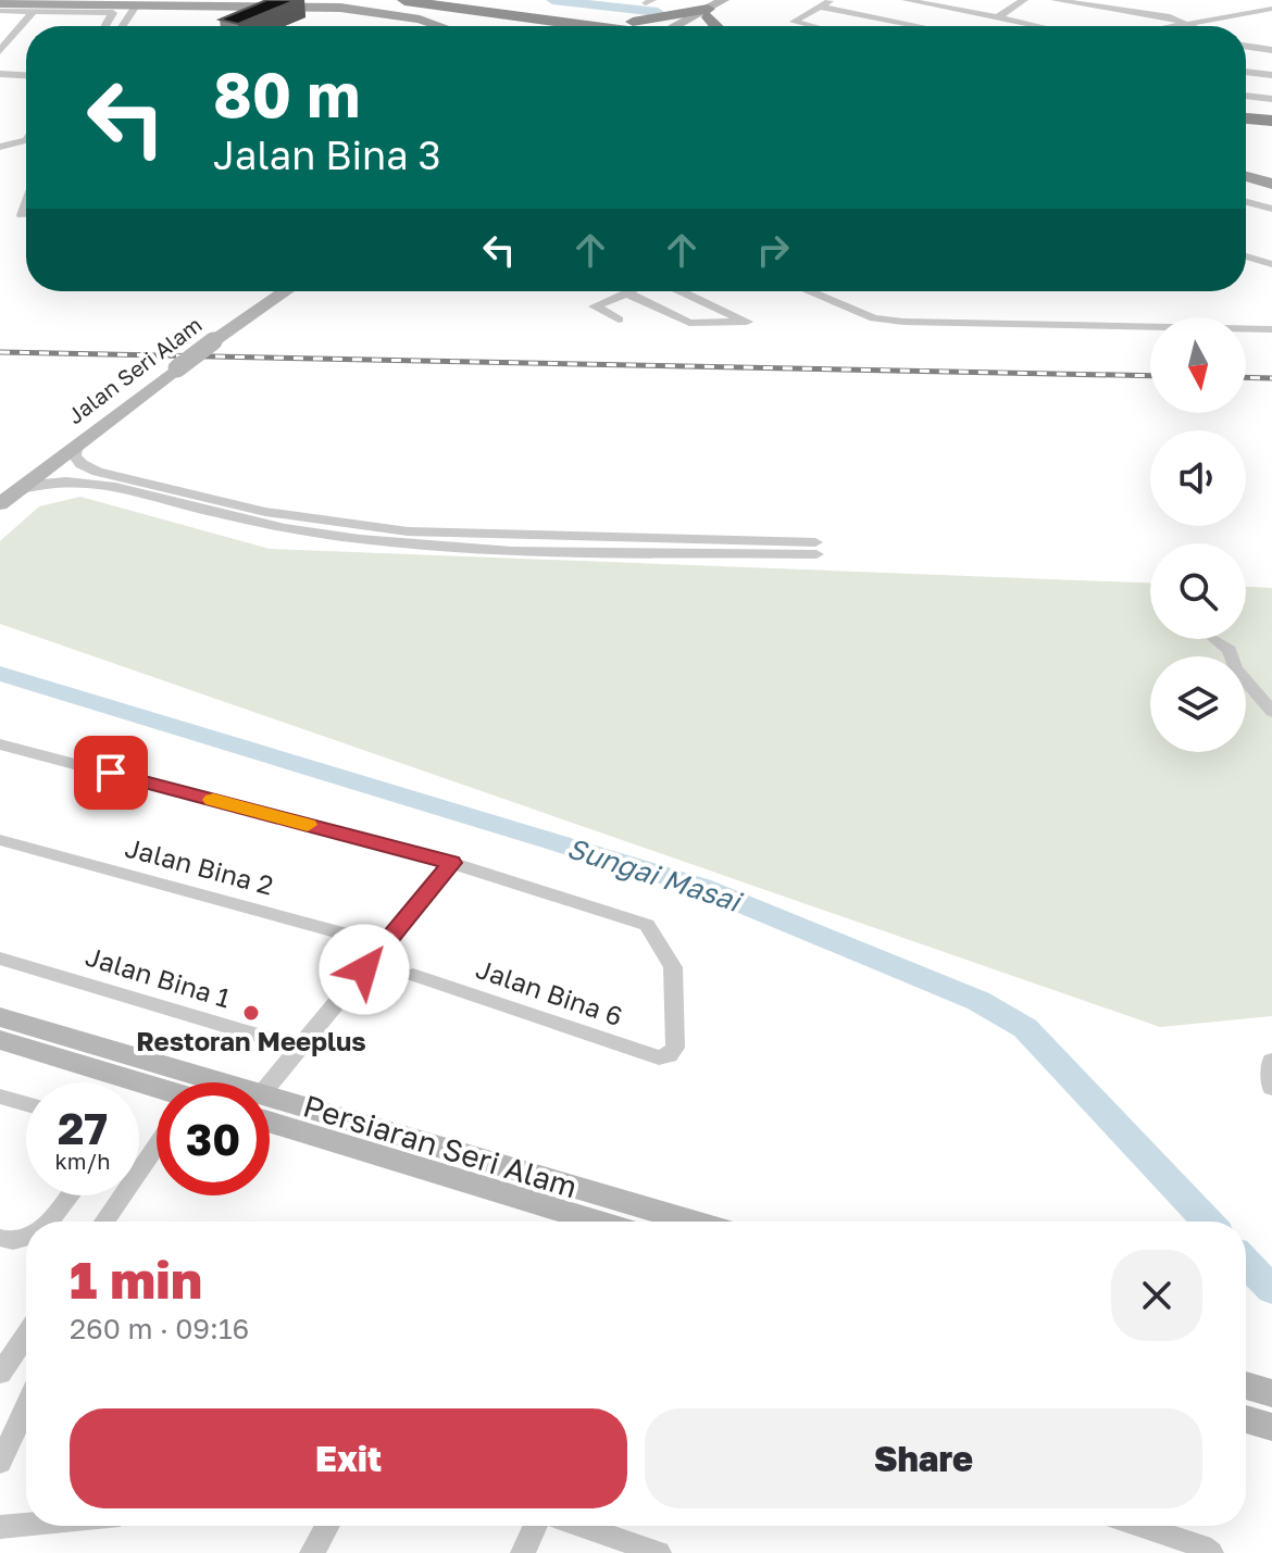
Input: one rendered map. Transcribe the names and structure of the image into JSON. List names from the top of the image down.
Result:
{
  "streets": {
    "main road": ["Jalan Seri Alam", "Persiaran Seri Alam"],
    "street": ["Jalan Bina 2", "Jalan Bina 1", "Jalan Bina 6"]
  },
  "water": ["Sungai Masai"],
  "places": ["Restoran Meeplus"],
  "north": "bottom",
  "page": {
    "turn": ["80 m", "Jalan Bina 3"],
    "speed": "27 km/h",
    "limit": "30",
    "heading": ["1 min", "260 m · 09:16"],
    "buttons": ["Exit", "Share"]
  }
}
